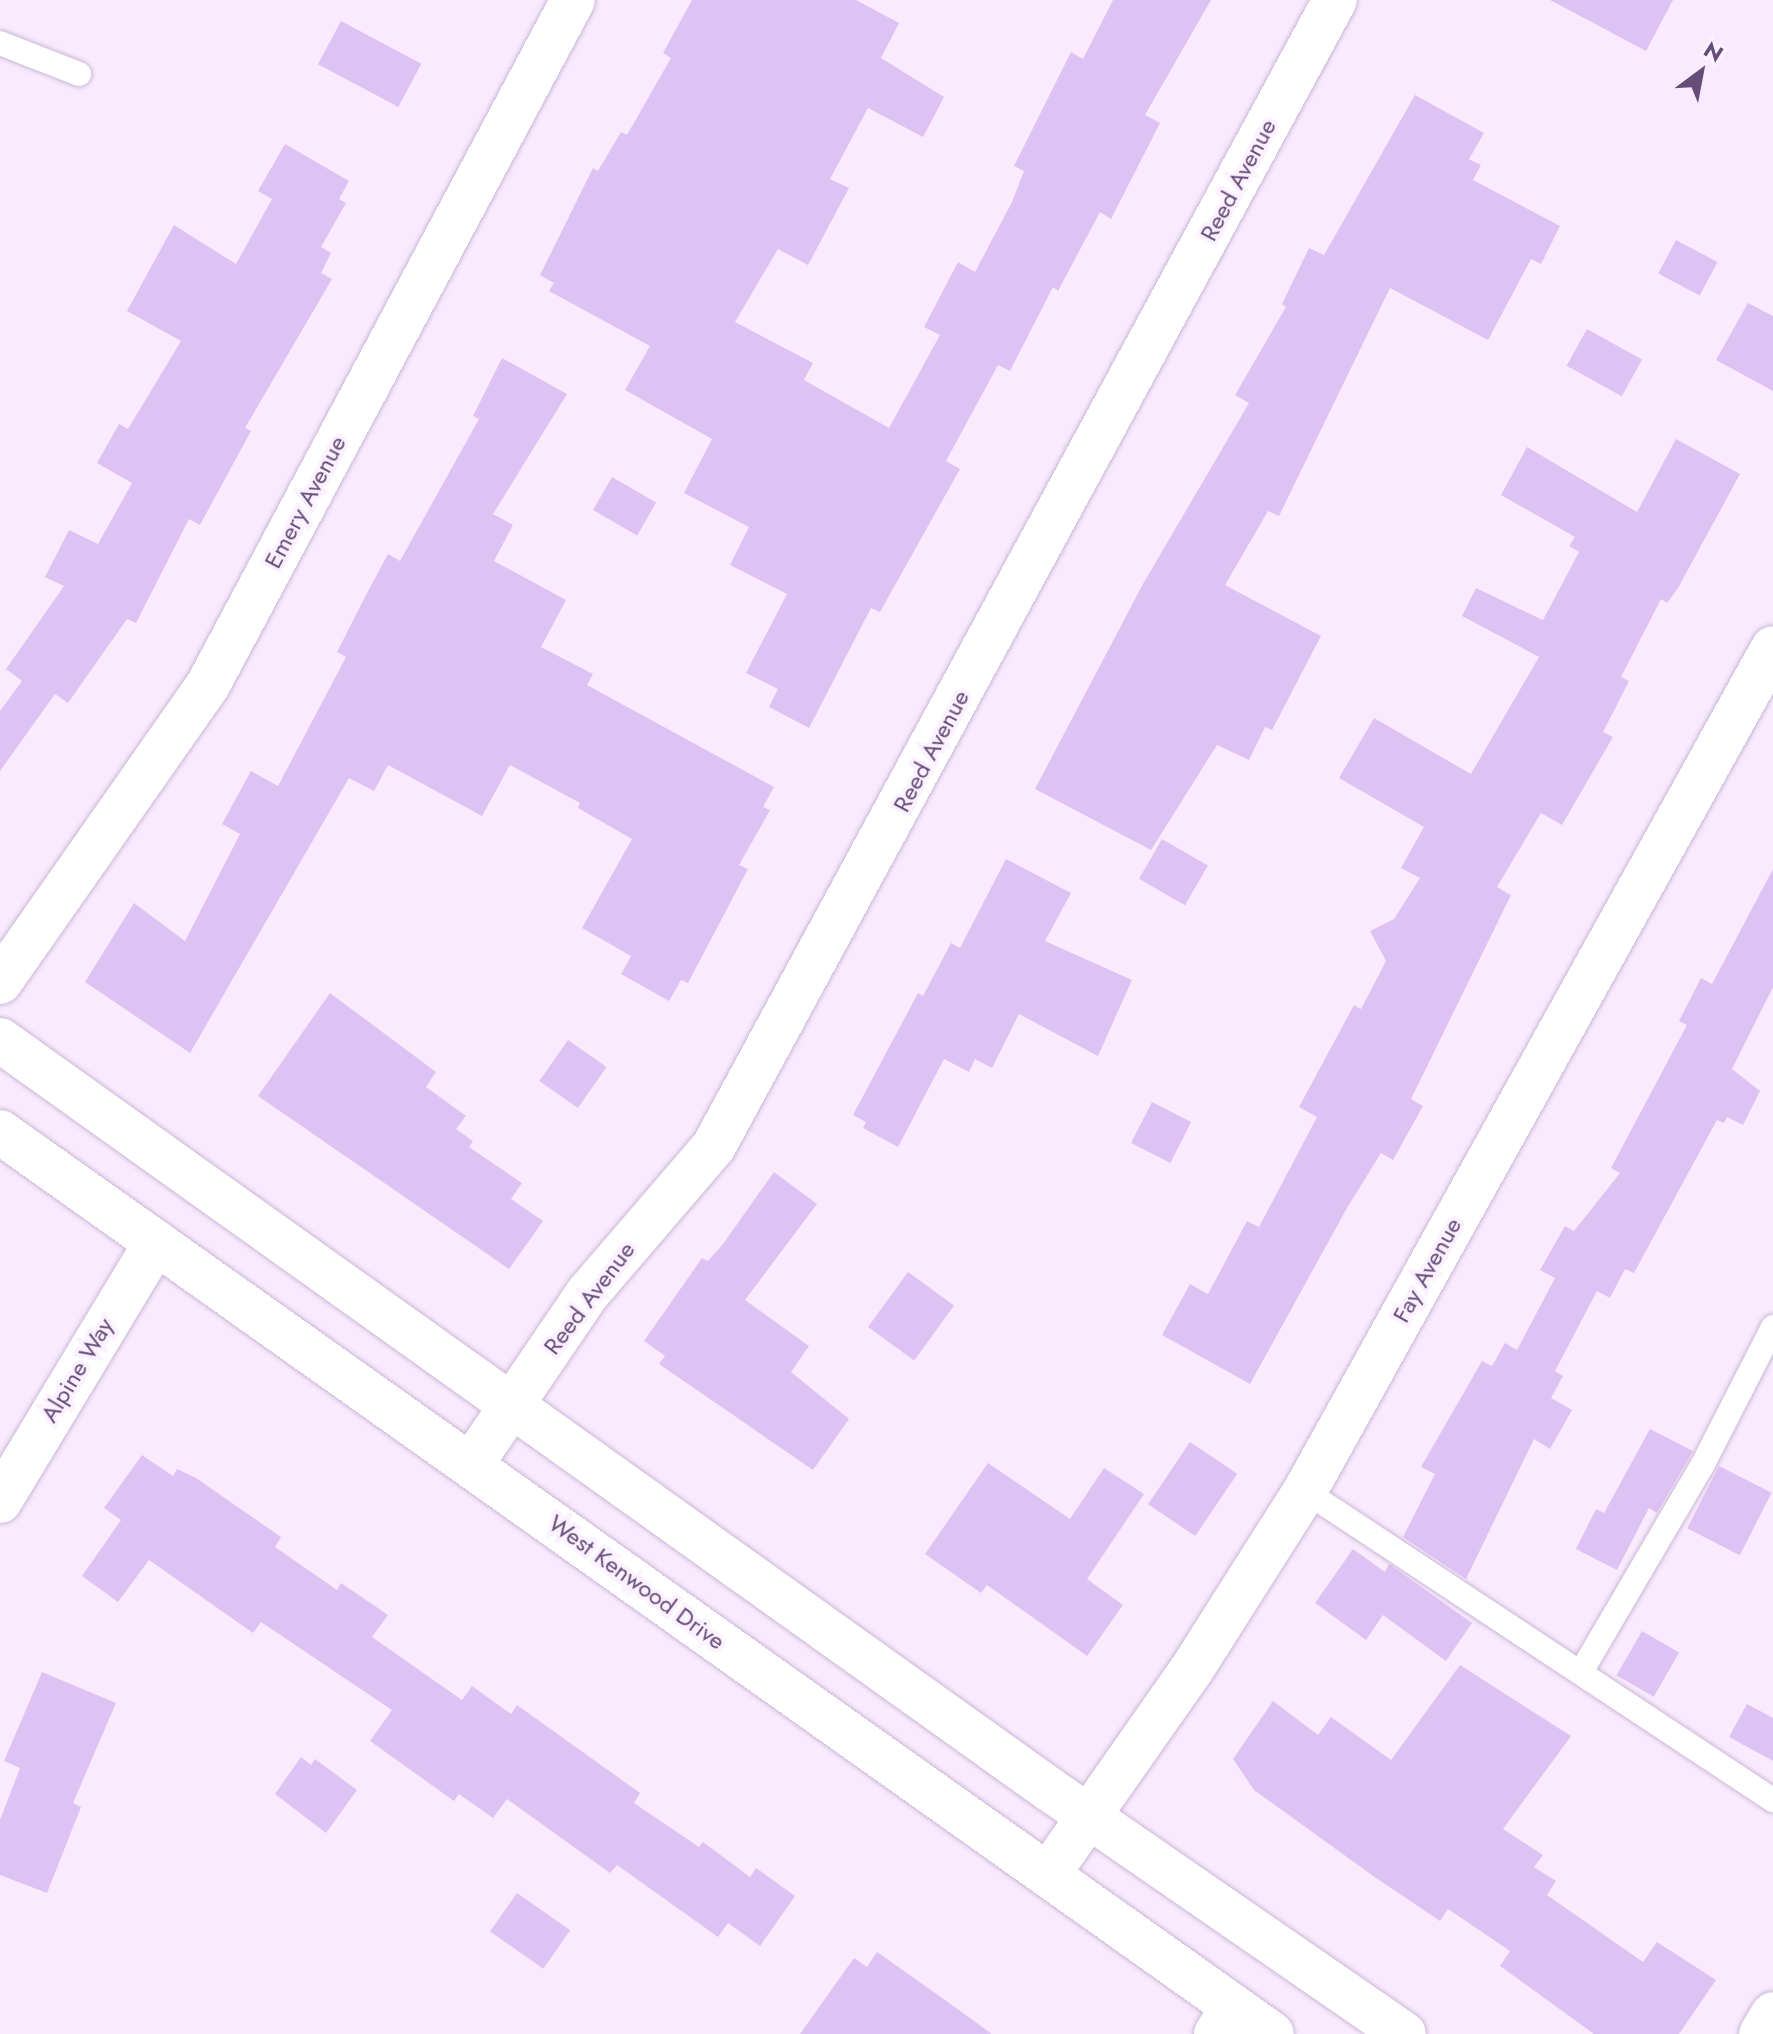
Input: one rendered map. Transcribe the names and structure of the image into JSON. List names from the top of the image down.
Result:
{
  "streets": {
    "street": [
      "Reed Avenue",
      "Emery Avenue",
      "Fay Avenue",
      "Alpine Way",
      "West Kenwood Drive"
    ]
  },
  "crossings": [
    ["Reed Avenue", "West Kenwood Drive"],
    ["Fay Avenue", "West Kenwood Drive"],
    ["Alpine Way", "West Kenwood Drive"]
  ],
  "north": "top right"
}
